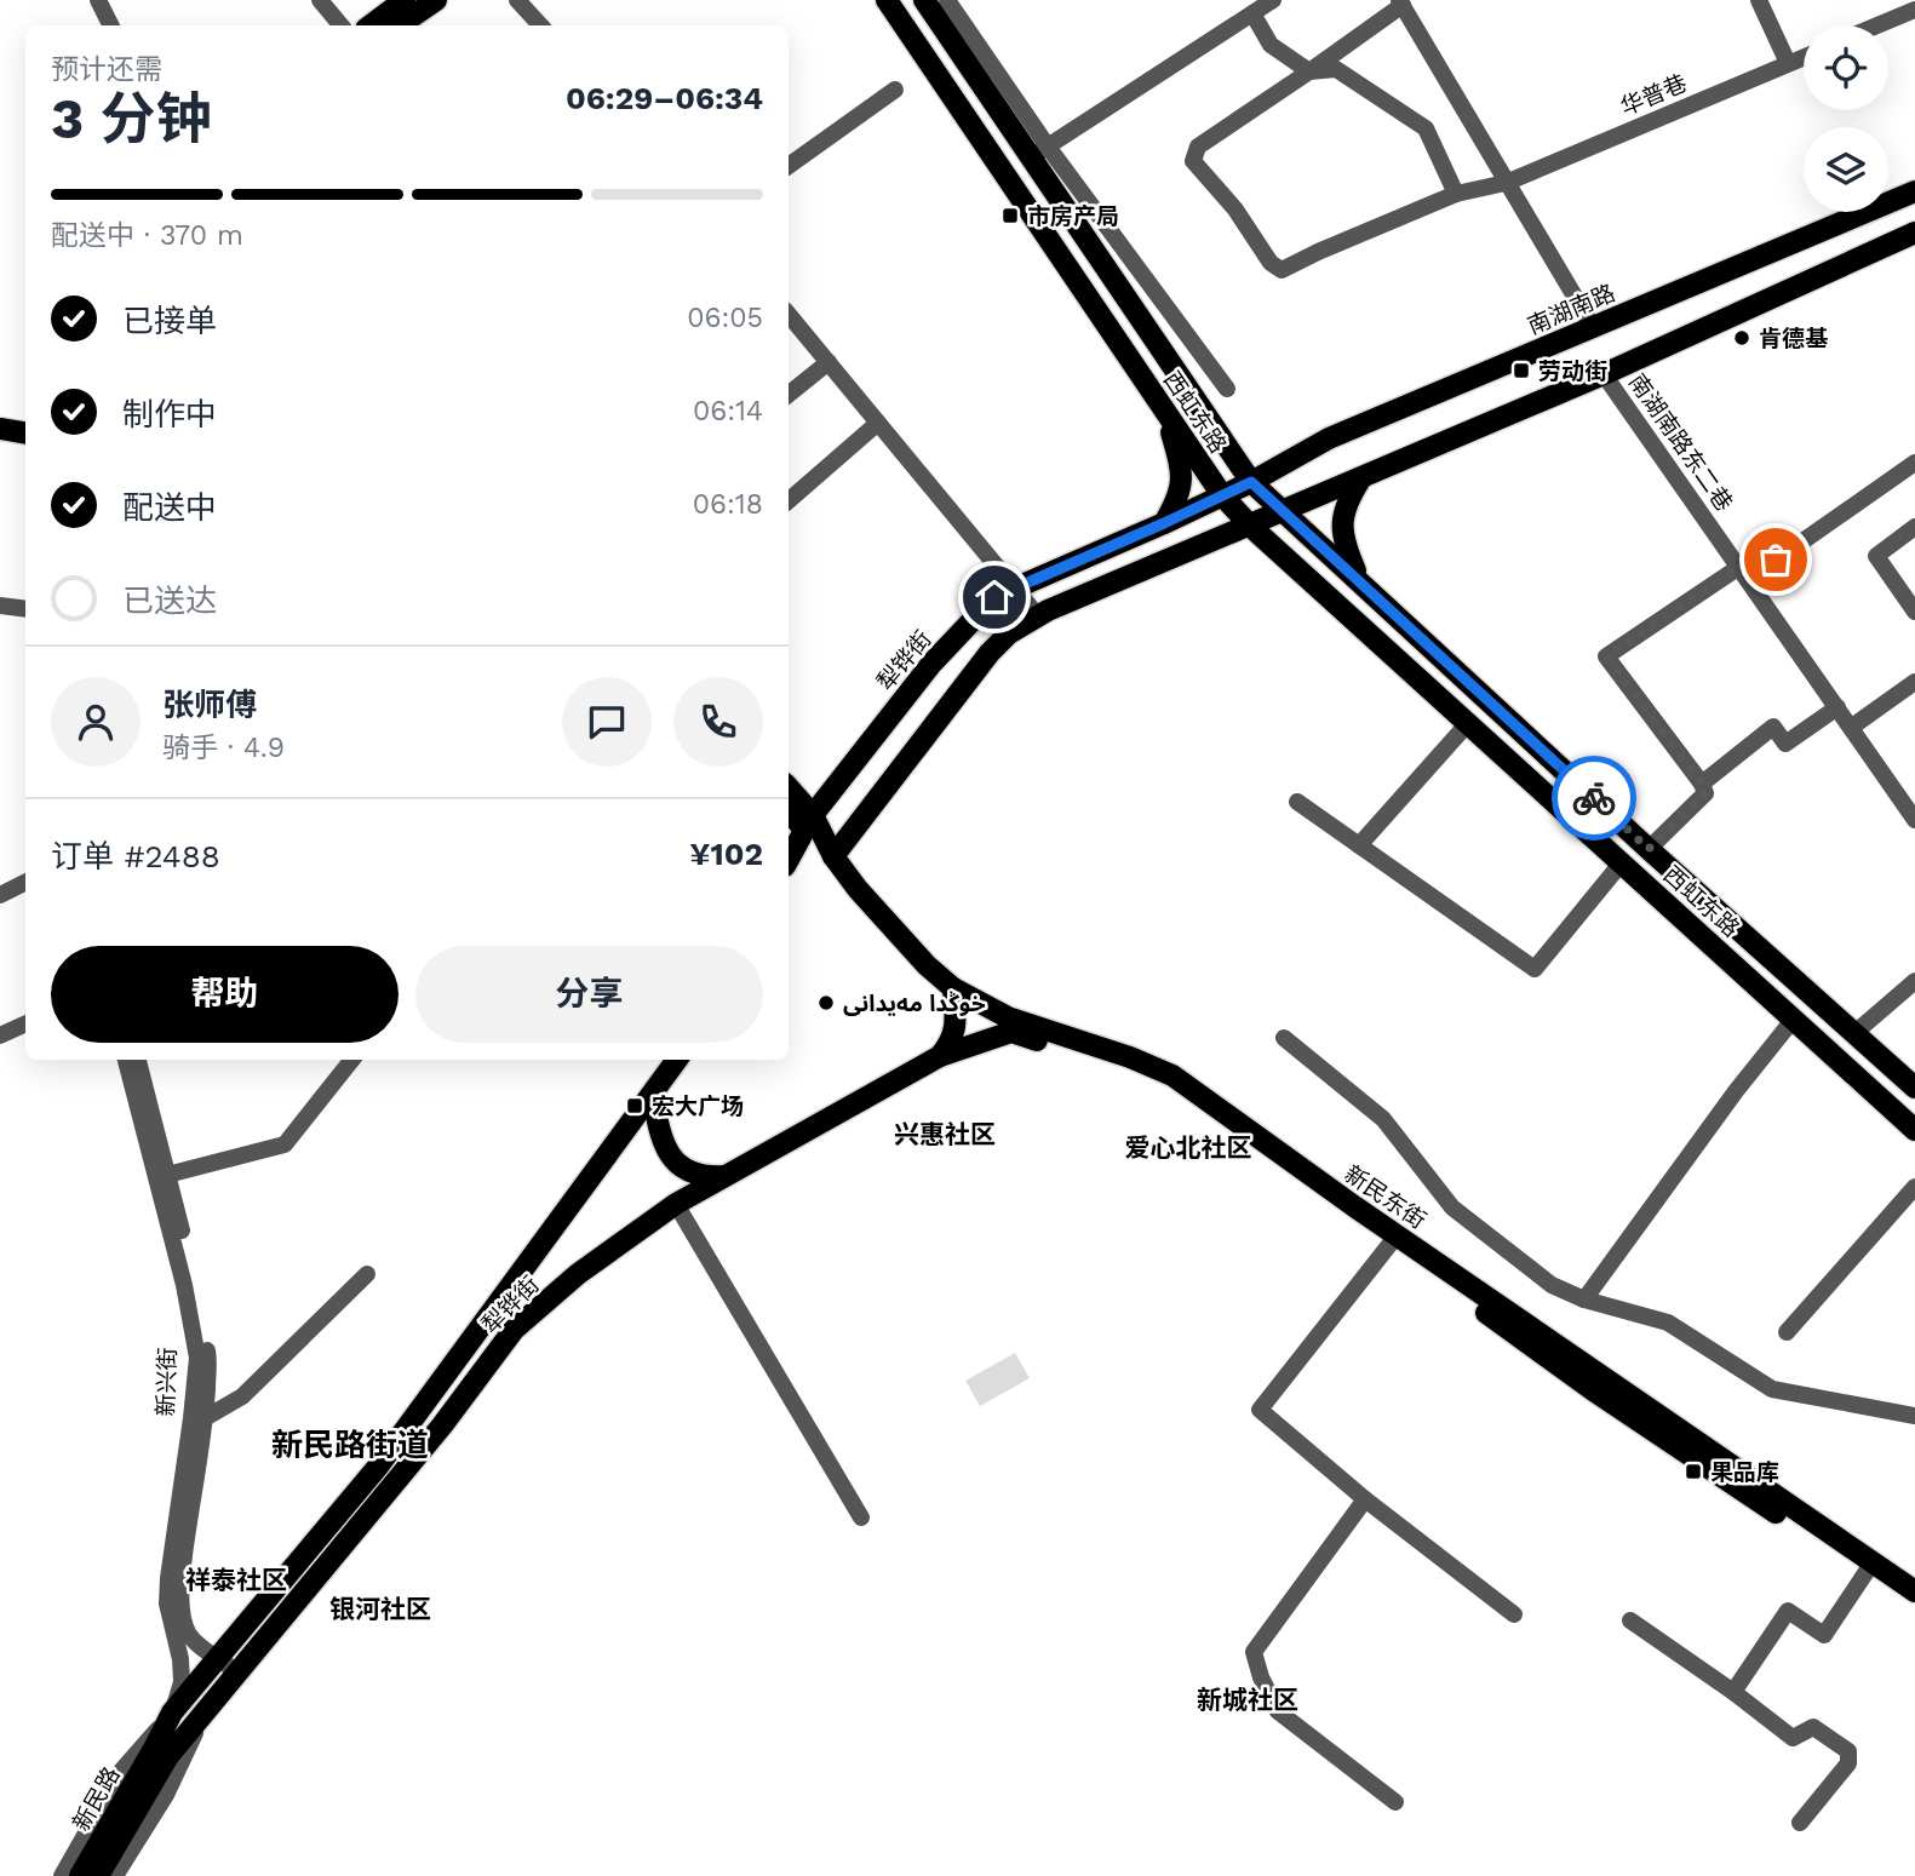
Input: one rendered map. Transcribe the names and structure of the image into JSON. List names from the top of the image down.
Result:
{
  "streets": {
    "main road": [
      "南湖南路",
      "西虹东路",
      "犁铧街",
      "新民东街",
      "新民路"
    ],
    "street": ["华普巷", "南湖南路东二巷", "新兴街"]
  },
  "crossings": [
    ["南湖南路", "西虹东路"],
    ["南湖南路", "犁铧街"],
    ["西虹东路", "犁铧街"],
    ["犁铧街", "新民东街"],
    ["犁铧街", "新兴街"],
    ["犁铧街", "新民路"]
  ],
  "districts": [
    "兴惠社区",
    "爱心北社区",
    "新民路街道",
    "祥泰社区",
    "银河社区",
    "新城社区"
  ],
  "places": {
    "transit": [
      "市房产局",
      "劳动街",
      "宏大广场",
      "果品库"
    ],
    "other": ["肯德基", "خوڭدا مەيدانى"]
  },
  "page": {
    "heading": ["3 分钟", "预计还需", "06:29–06:34"],
    "panel": [
      "张师傅",
      "骑手 · 4.9",
      "订单 #2488",
      "¥102"
    ],
    "bar": "配送中 · 370 m",
    "list": [
      ["已接单", "06:05"],
      ["制作中", "06:14"],
      ["配送中", "06:18"],
      "已送达"
    ],
    "buttons": ["帮助", "分享"]
  }
}
